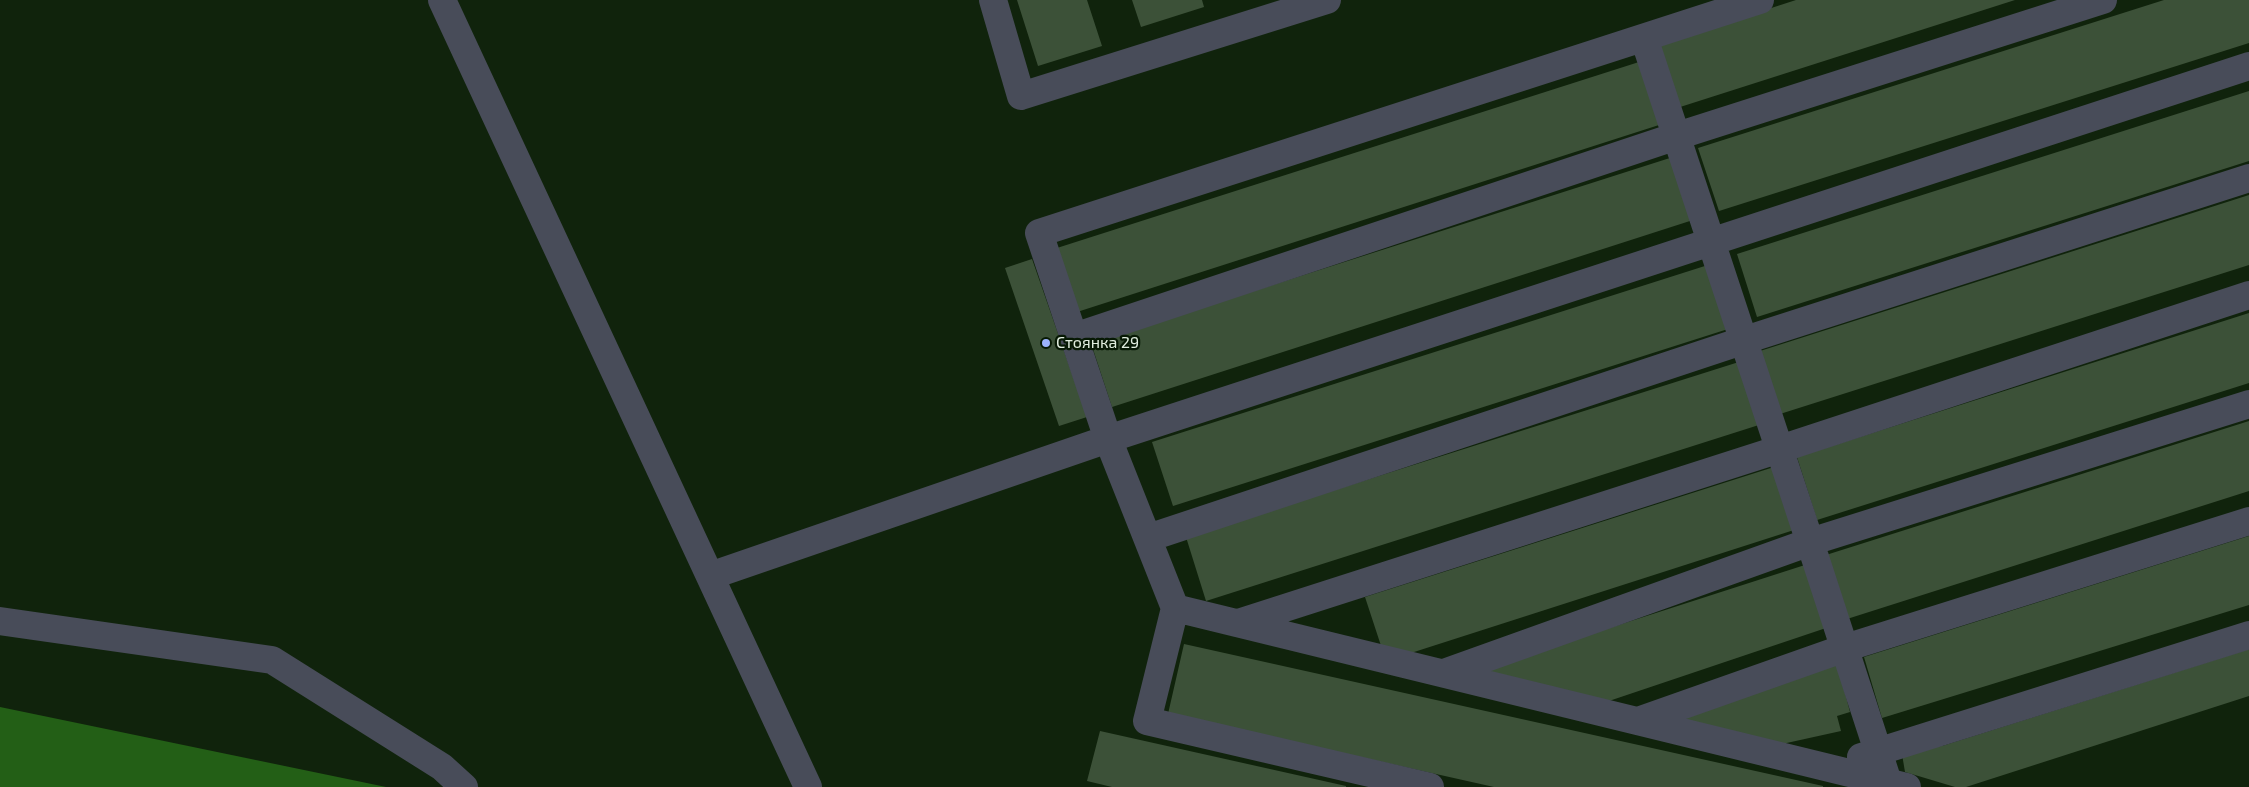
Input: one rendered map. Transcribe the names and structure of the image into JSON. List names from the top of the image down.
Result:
{
  "places": ["Стоянка 29"]
}
